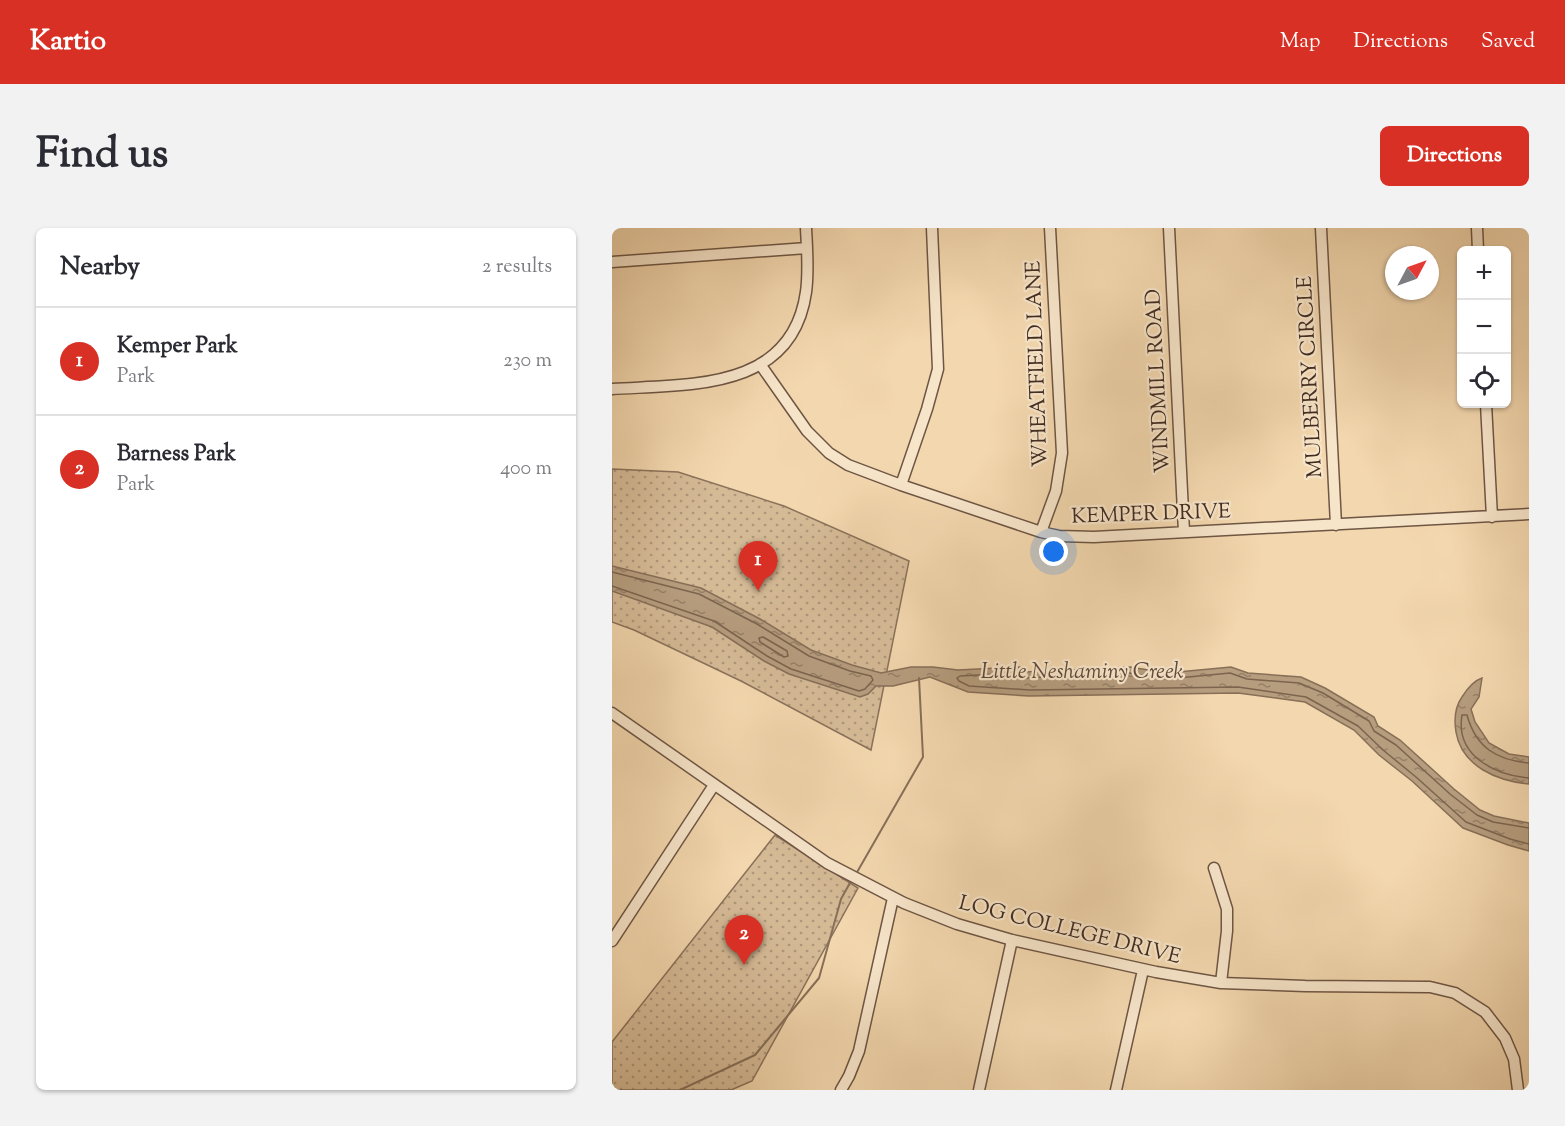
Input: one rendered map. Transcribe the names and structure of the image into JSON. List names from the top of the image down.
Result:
{
  "streets": {
    "street": [
      "WHEATFIELD LANE",
      "MULBERRY CIRCLE",
      "WINDMILL ROAD",
      "KEMPER DRIVE",
      "LOG COLLEGE DRIVE"
    ]
  },
  "crossings": [
    ["WHEATFIELD LANE", "KEMPER DRIVE"],
    ["MULBERRY CIRCLE", "KEMPER DRIVE"],
    ["WINDMILL ROAD", "KEMPER DRIVE"]
  ],
  "water": ["Little Neshaminy Creek"],
  "north": "top right",
  "page": {
    "header": "Kartio",
    "nav": ["Map", "Directions", "Saved"],
    "title": "Find us",
    "buttons": "Directions",
    "heading": ["Nearby", "2 results"],
    "map_buttons": ["+", "−"],
    "list": [
      {
        "mark": "1",
        "name": "Kemper Park",
        "note": "Park",
        "value": "230 m"
      },
      {
        "mark": "2",
        "name": "Barness Park",
        "note": "Park",
        "value": "400 m"
      }
    ],
    "pins": ["1", "2"]
  }
}
